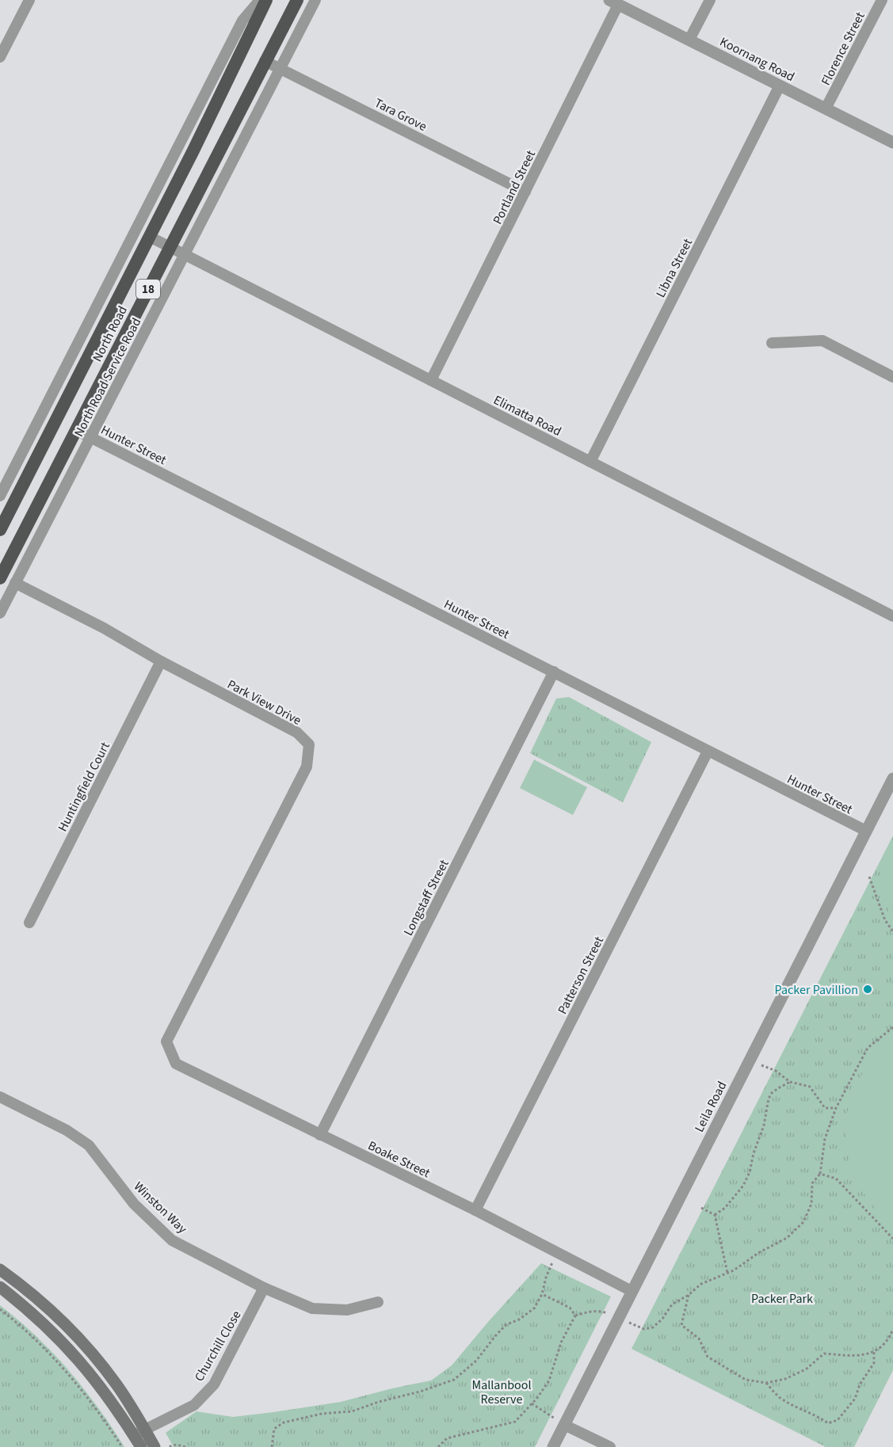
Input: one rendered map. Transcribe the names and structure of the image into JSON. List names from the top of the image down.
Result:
{
  "streets": {
    "highway": ["18", "North Road"],
    "street": [
      "Florence Street",
      "Koornang Road",
      "Tara Grove",
      "Portland Street",
      "Libna Street",
      "North Road Service Road",
      "Elimatta Road",
      "Hunter Street",
      "Park View Drive",
      "Huntingfield Court",
      "Longstaff Street",
      "Patterson Street",
      "Leila Road",
      "Boake Street",
      "Winston Way",
      "Churchill Close"
    ]
  },
  "crossings": [
    ["Florence Street", "Koornang Road"],
    ["Koornang Road", "Portland Street"],
    ["Koornang Road", "Libna Street"],
    ["Tara Grove", "Portland Street"],
    ["Tara Grove", "North Road"],
    ["Tara Grove", "North Road Service Road"],
    ["Portland Street", "Elimatta Road"],
    ["Libna Street", "Elimatta Road"],
    ["North Road", "Elimatta Road"],
    ["North Road", "Hunter Street"],
    ["North Road Service Road", "Elimatta Road"],
    ["North Road Service Road", "Hunter Street"],
    ["North Road Service Road", "Park View Drive"],
    ["Hunter Street", "Longstaff Street"],
    ["Hunter Street", "Patterson Street"],
    ["Hunter Street", "Leila Road"],
    ["Park View Drive", "Huntingfield Court"],
    ["Park View Drive", "Boake Street"],
    ["Longstaff Street", "Boake Street"],
    ["Patterson Street", "Boake Street"],
    ["Leila Road", "Boake Street"],
    ["Winston Way", "Churchill Close"]
  ],
  "parks": ["Packer Park", "Mallanbool Reserve"],
  "places": ["Packer Pavillion"]
}
